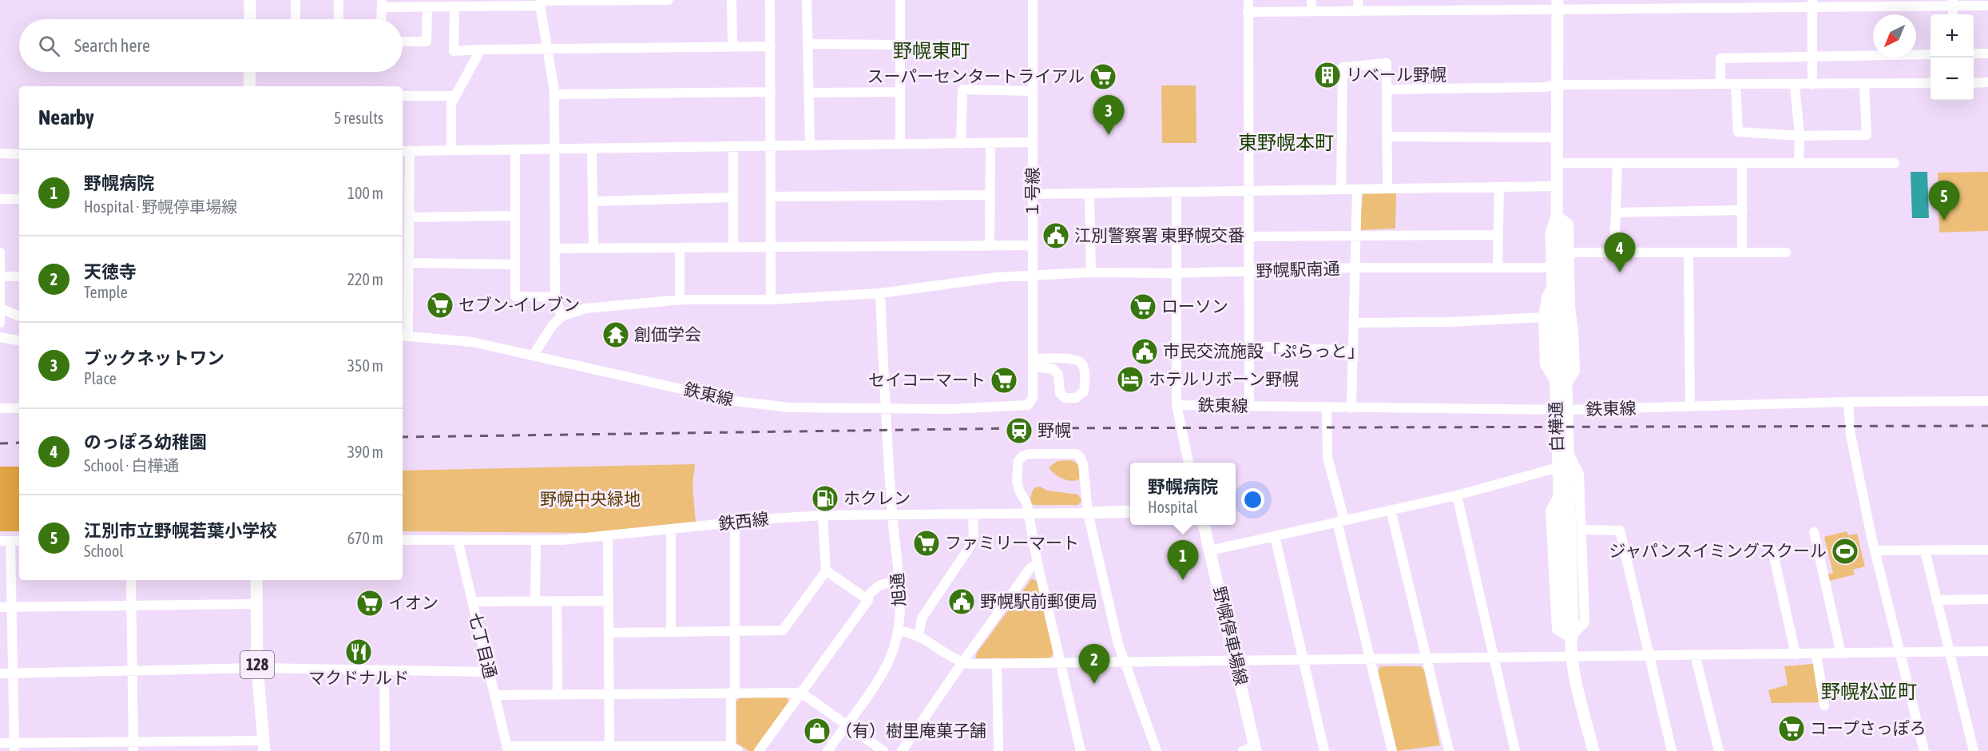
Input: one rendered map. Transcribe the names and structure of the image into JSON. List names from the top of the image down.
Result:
{
  "streets": {
    "main road": ["白樺通", "野幌停車場線", "128"],
    "street": [
      "１号線",
      "野幌駅南通",
      "鉄東線",
      "鉄西線",
      "旭通",
      "七丁目通"
    ]
  },
  "crossings": [
    ["１号線", "野幌駅南通"],
    ["１号線", "鉄東線"],
    ["野幌駅南通", "白樺通"],
    ["野幌駅南通", "旭通"],
    ["鉄東線", "白樺通"],
    ["鉄東線", "旭通"],
    ["鉄西線", "旭通"],
    ["鉄西線", "七丁目通"]
  ],
  "districts": ["野幌東町", "東野幌本町", "野幌松並町"],
  "parks": ["野幌中央緑地"],
  "places": {
    "building": ["リベール野幌"],
    "supermarket": [
      "スーパーセンタートライアル",
      "セブン-イレブン",
      "ローソン",
      "セイコーマート",
      "ファミリーマート",
      "イオン",
      "コープさっぽろ"
    ],
    "public building": ["江別警察署 東野幌交番", "市民交流施設「ぷらっと」", "野幌駅前郵便局"],
    "temple": ["創価学会"],
    "hotel": ["ホテルリボーン野幌"],
    "station": ["野幌"],
    "fuel station": ["ホクレン"],
    "sports": ["ジャパンスイミングスクール"],
    "restaurant": ["マクドナルド"],
    "shop": ["（有）樹里庵菓子舗"]
  },
  "north": "bottom left",
  "page": {
    "map_buttons": ["+", "−"],
    "search": "Search here",
    "heading": ["Nearby", "5 results"],
    "pins": [
      "3",
      "5",
      "4",
      "1",
      "2"
    ],
    "list": [
      {
        "mark": "1",
        "name": "野幌病院",
        "note": "Hospital · 野幌停車場線",
        "value": "100 m"
      },
      {
        "mark": "2",
        "name": "天徳寺",
        "note": "Temple",
        "value": "220 m"
      },
      {
        "mark": "3",
        "name": "ブックネットワン",
        "note": "Place",
        "value": "350 m"
      },
      {
        "mark": "4",
        "name": "のっぽろ幼稚園",
        "note": "School · 白樺通",
        "value": "390 m"
      },
      {
        "mark": "5",
        "name": "江別市立野幌若葉小学校",
        "note": "School",
        "value": "670 m"
      }
    ],
    "popup": ["野幌病院", "Hospital"]
  }
}
